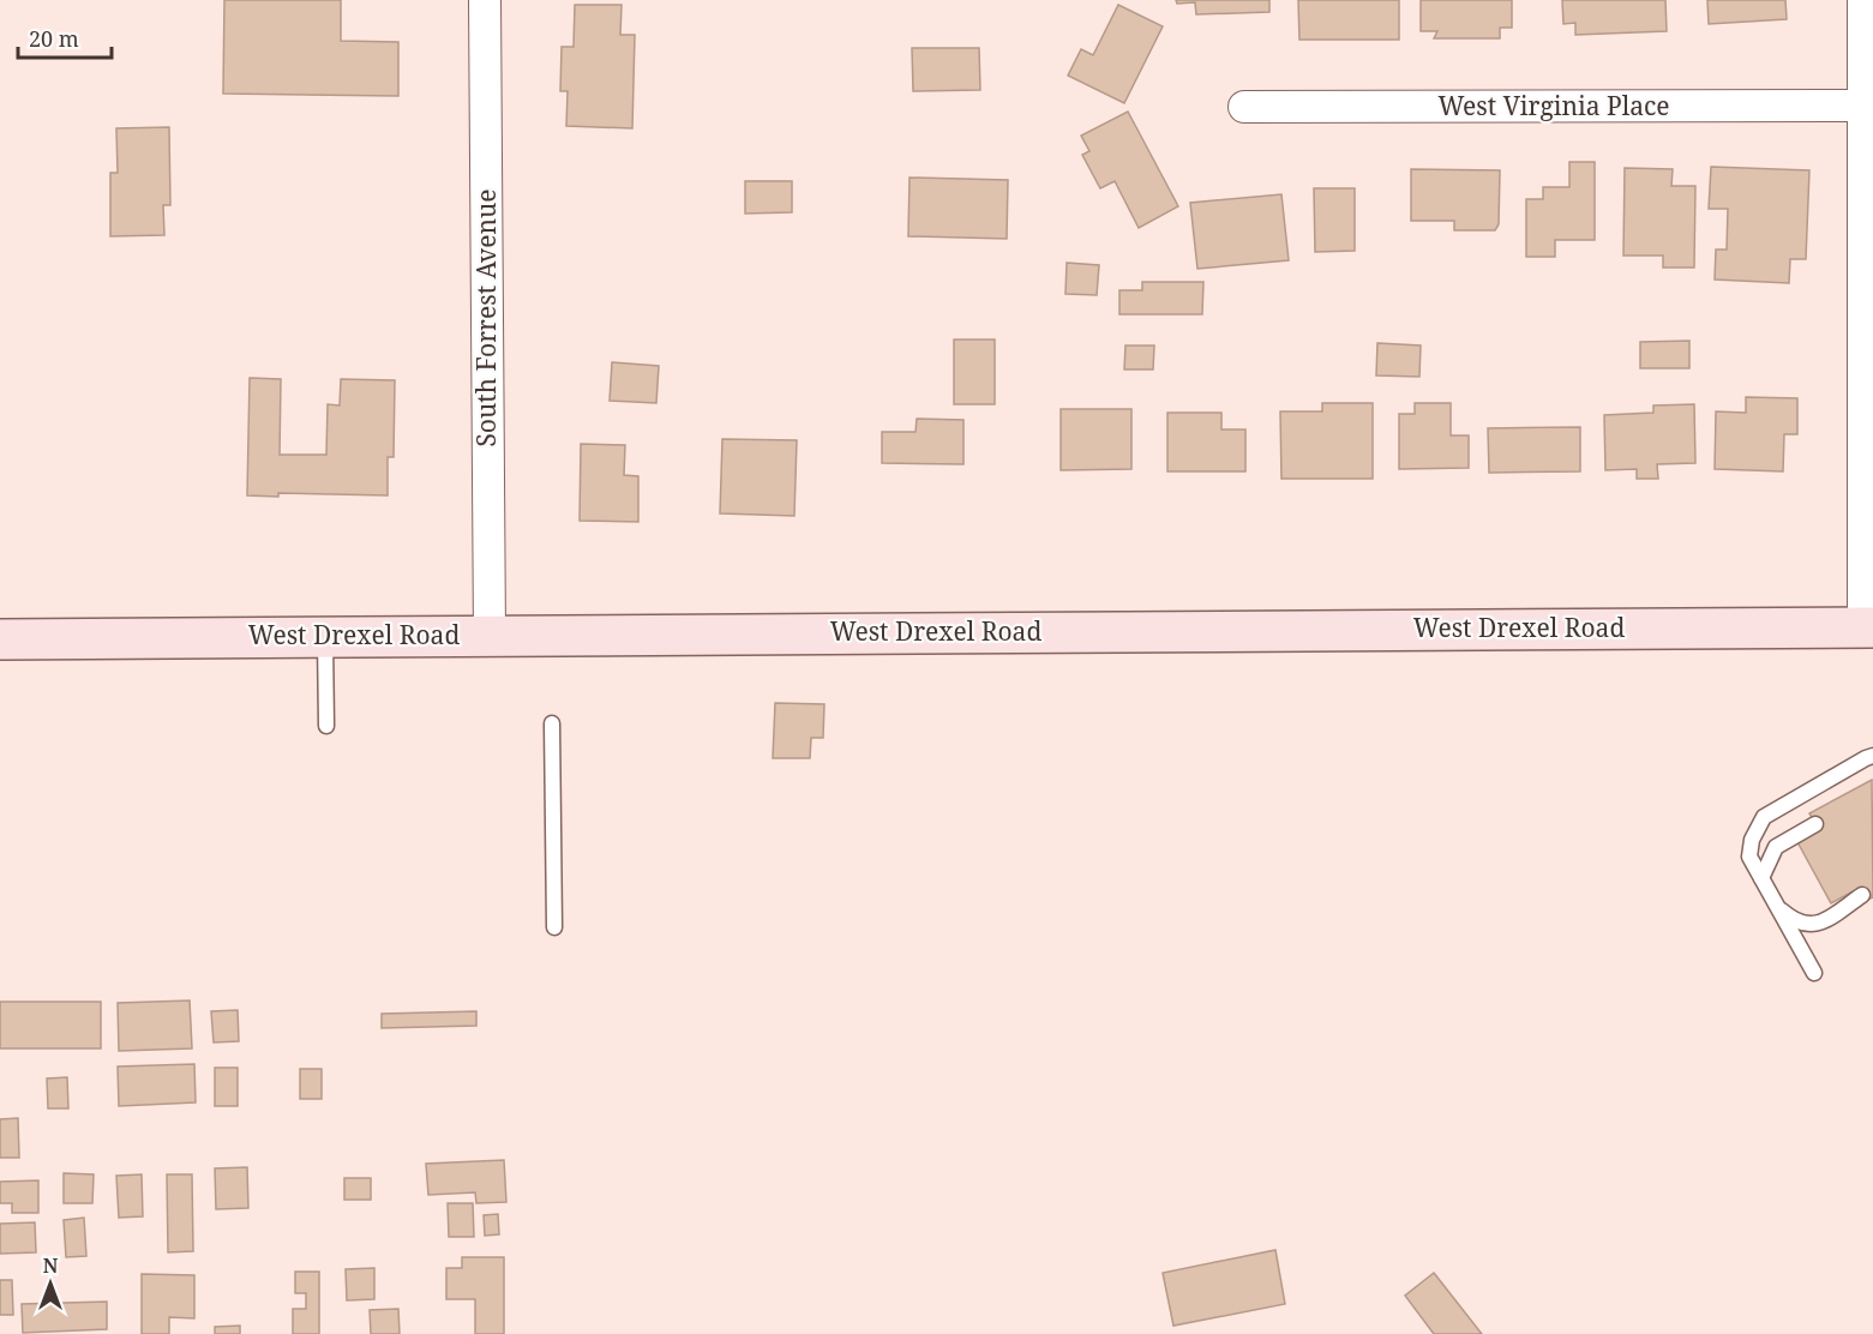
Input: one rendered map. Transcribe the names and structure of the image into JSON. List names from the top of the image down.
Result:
{
  "streets": {
    "street": ["West Virginia Place", "South Forrest Avenue", "West Drexel Road"]
  },
  "crossings": [
    ["South Forrest Avenue", "West Drexel Road"]
  ],
  "scale_bar": "20 m",
  "north": "top"
}
